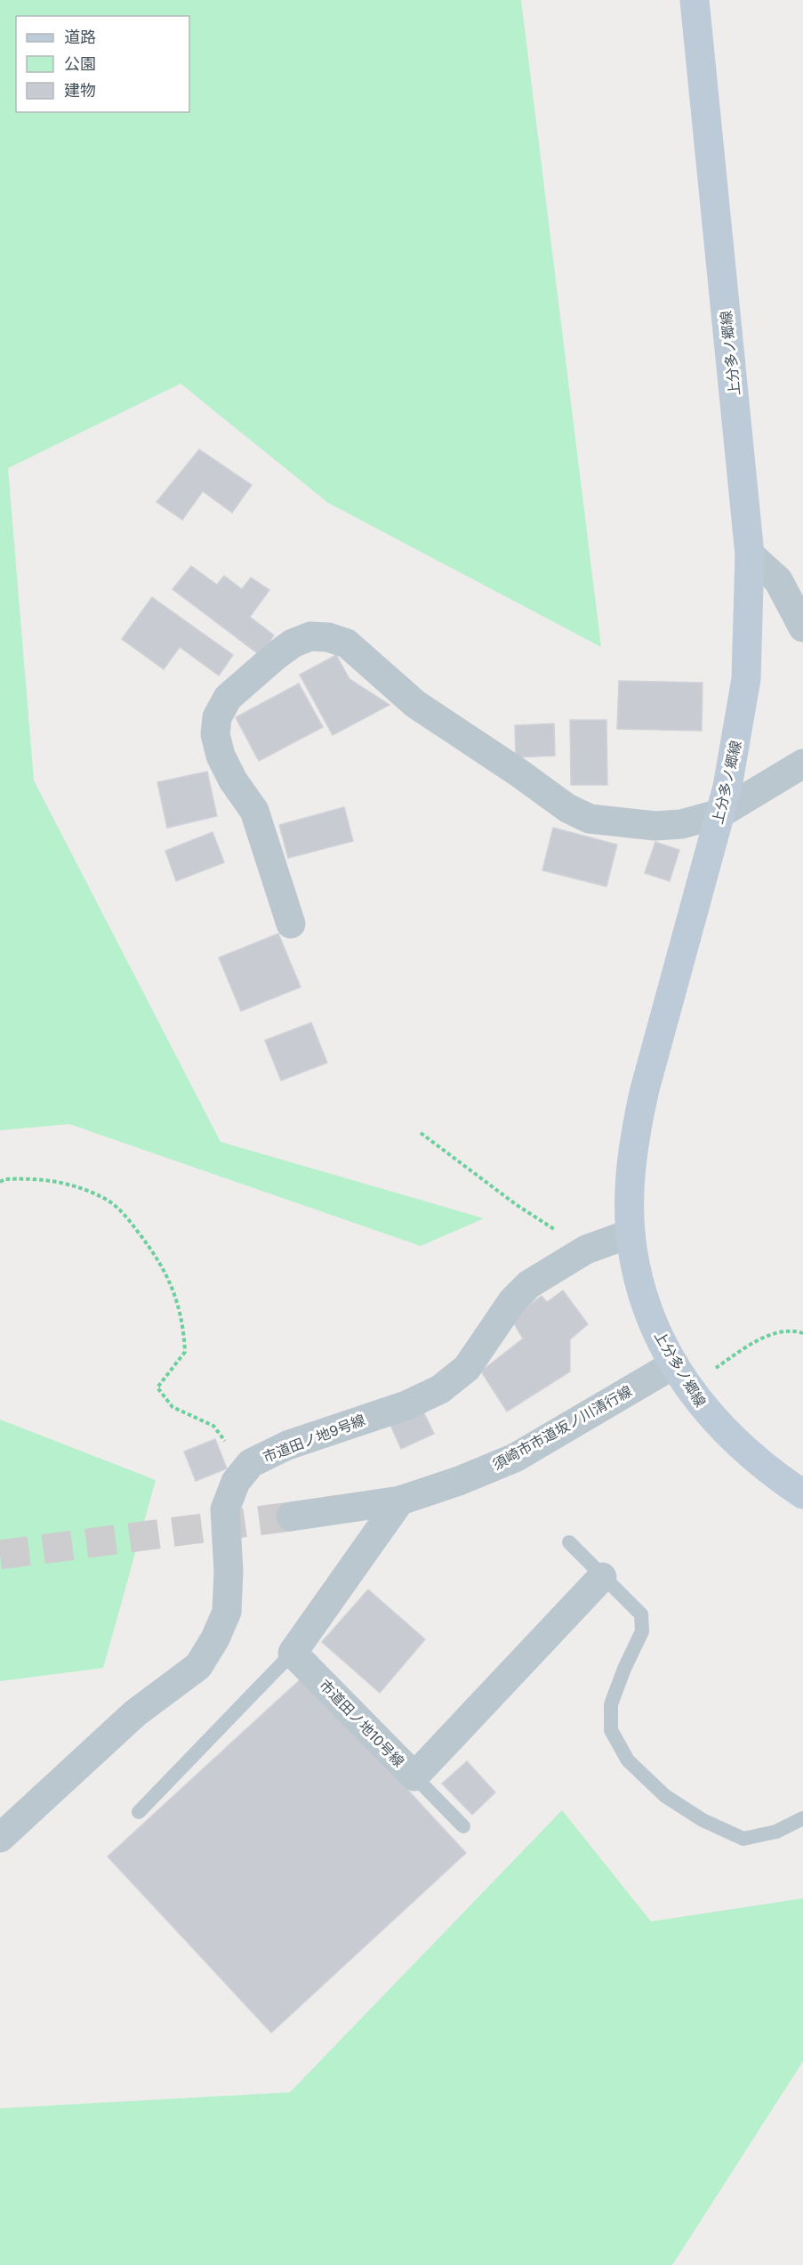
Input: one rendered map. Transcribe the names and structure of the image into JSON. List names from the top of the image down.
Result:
{
  "streets": {
    "main road": ["上分多ノ郷線"],
    "street": ["須崎市市道坂ノ川清行線", "市道田ノ地9号線", "市道田ノ地10号線"]
  },
  "crossings": [
    ["上分多ノ郷線", "須崎市市道坂ノ川清行線"],
    ["上分多ノ郷線", "市道田ノ地9号線"]
  ],
  "legend": ["道路", "公園", "建物"]
}
